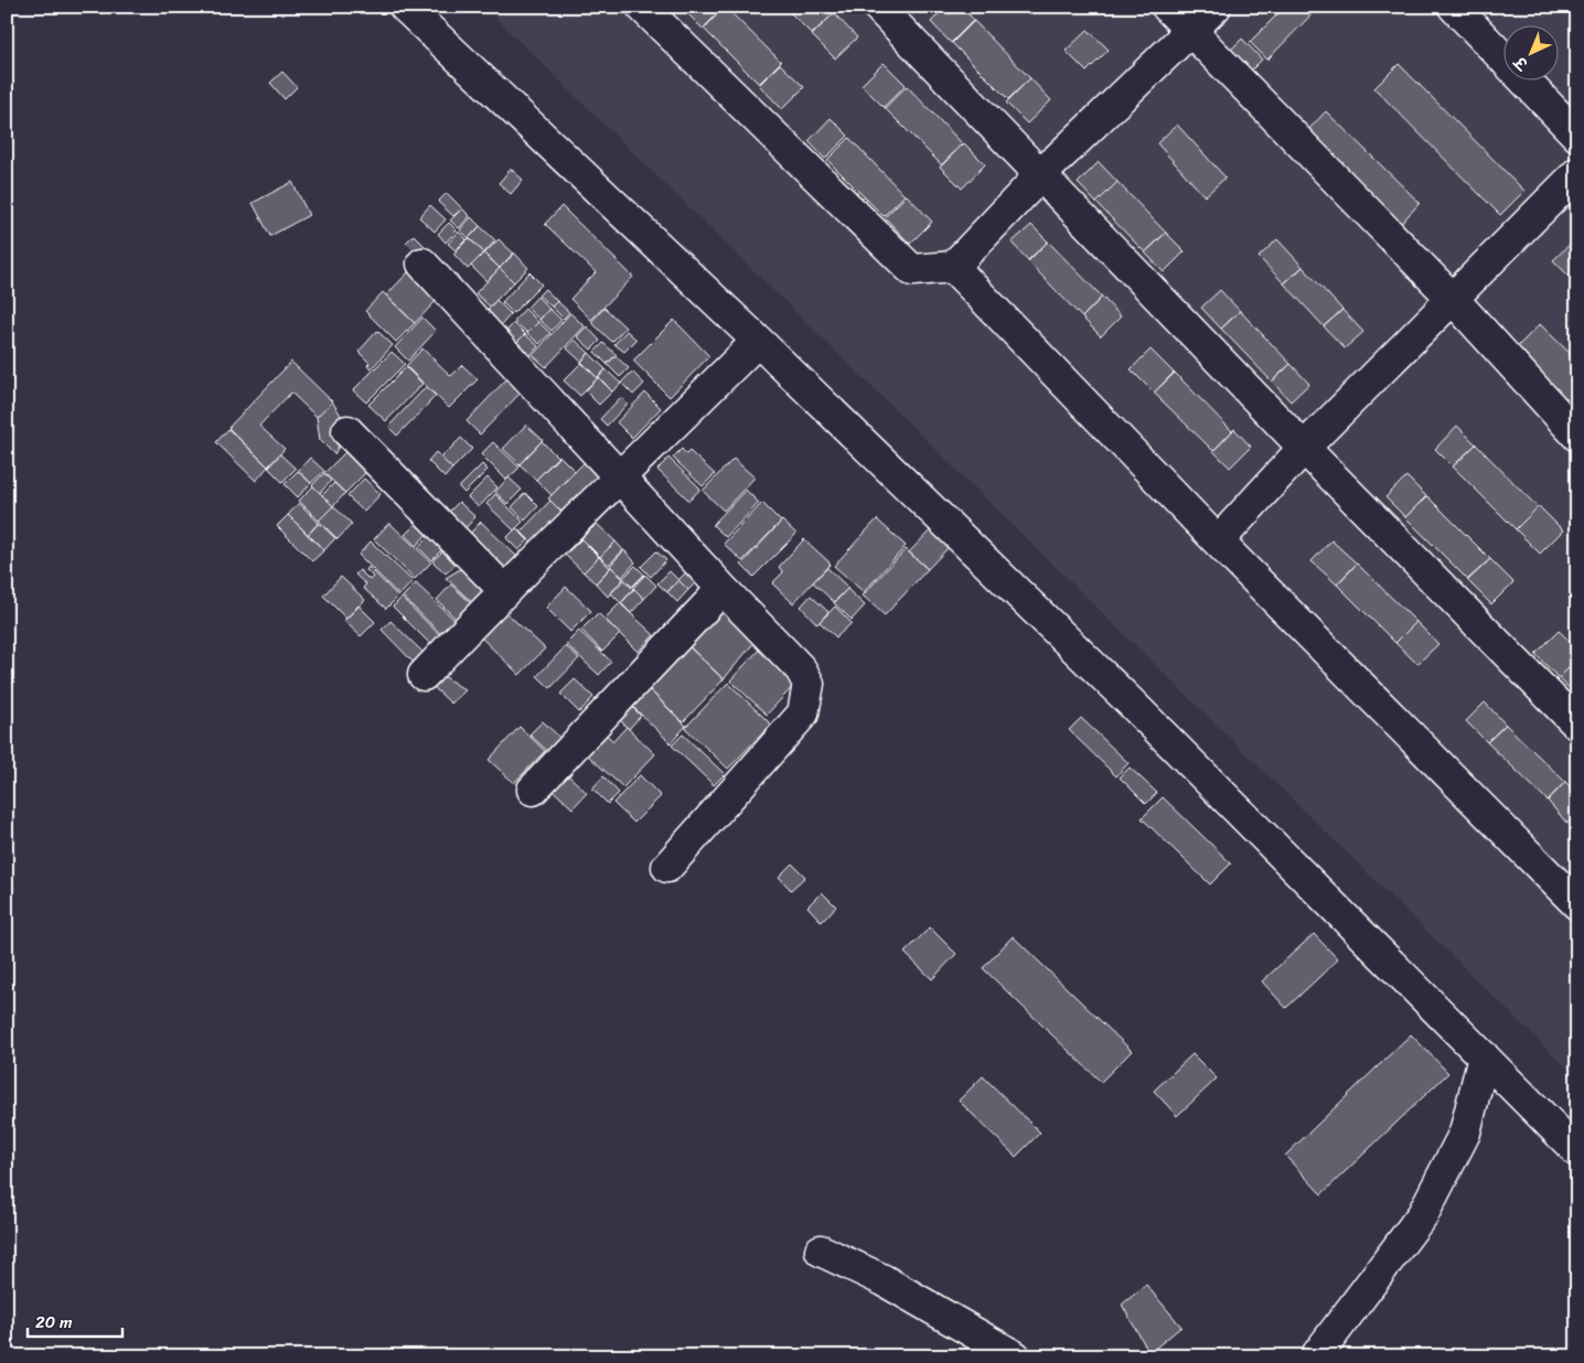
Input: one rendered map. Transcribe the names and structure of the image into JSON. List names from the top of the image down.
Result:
{
  "scale_bar": "20 m",
  "north": "bottom left"
}
